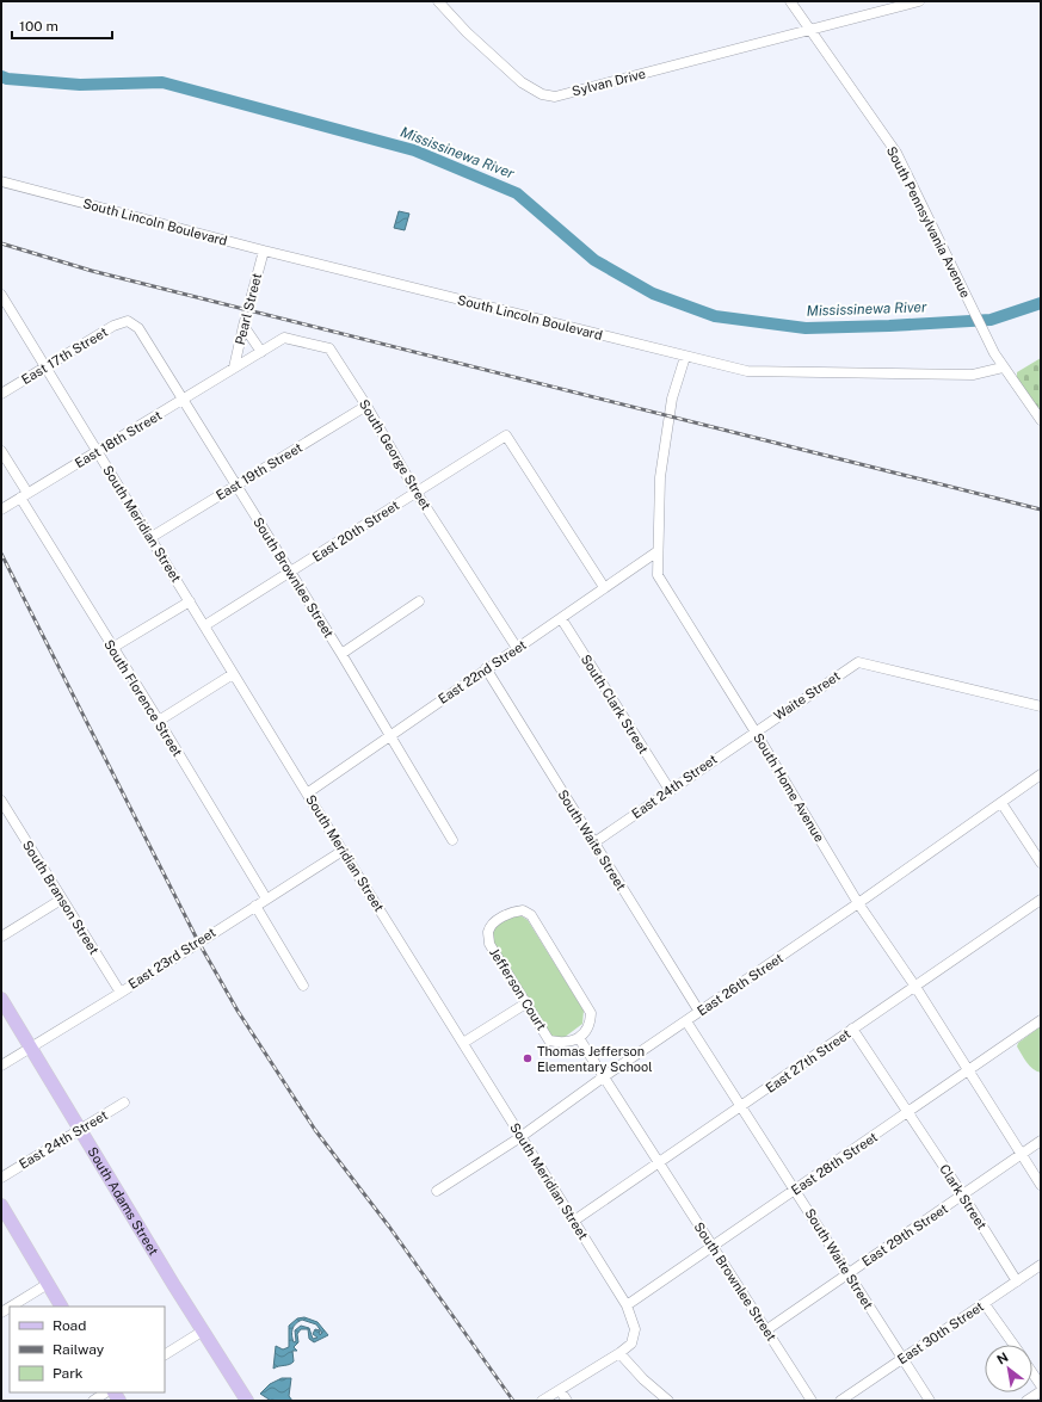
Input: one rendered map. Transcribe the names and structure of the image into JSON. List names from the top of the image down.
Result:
{
  "streets": {
    "main road": ["South Adams Street"],
    "street": [
      "Sylvan Drive",
      "South Lincoln Boulevard",
      "South Pennsylvania Avenue",
      "Pearl Street",
      "East 17th Street",
      "East 18th Street",
      "South George Street",
      "East 19th Street",
      "South Meridian Street",
      "East 20th Street",
      "South Brownlee Street",
      "East 22nd Street",
      "Waite Street",
      "South Florence Street",
      "South Clark Street",
      "East 24th Street",
      "South Home Avenue",
      "South Waite Street",
      "South Branson Street",
      "East 23rd Street",
      "East 26th Street",
      "Jefferson Court",
      "East 27th Street",
      "East 28th Street",
      "Clark Street",
      "East 29th Street",
      "East 30th Street"
    ]
  },
  "crossings": [
    ["Sylvan Drive", "South Pennsylvania Avenue"],
    ["South Lincoln Boulevard", "South Pennsylvania Avenue"],
    ["South Lincoln Boulevard", "Pearl Street"],
    ["South Lincoln Boulevard", "South Home Avenue"],
    ["Pearl Street", "East 18th Street"],
    ["Pearl Street", "South George Street"],
    ["East 17th Street", "South Meridian Street"],
    ["East 17th Street", "South Brownlee Street"],
    ["East 18th Street", "South George Street"],
    ["East 18th Street", "South Meridian Street"],
    ["East 18th Street", "South Brownlee Street"],
    ["East 18th Street", "South Florence Street"],
    ["South George Street", "East 19th Street"],
    ["South George Street", "East 20th Street"],
    ["South George Street", "East 22nd Street"],
    ["East 19th Street", "South Meridian Street"],
    ["East 19th Street", "South Brownlee Street"],
    ["South Meridian Street", "East 20th Street"],
    ["South Meridian Street", "East 22nd Street"],
    ["South Meridian Street", "East 23rd Street"],
    ["South Meridian Street", "East 26th Street"],
    ["South Meridian Street", "East 27th Street"],
    ["South Meridian Street", "East 28th Street"],
    ["East 20th Street", "South Brownlee Street"],
    ["East 20th Street", "East 22nd Street"],
    ["South Brownlee Street", "East 22nd Street"],
    ["South Brownlee Street", "East 26th Street"],
    ["South Brownlee Street", "Jefferson Court"],
    ["South Brownlee Street", "East 27th Street"],
    ["South Brownlee Street", "East 28th Street"],
    ["South Brownlee Street", "East 29th Street"],
    ["East 22nd Street", "South Clark Street"],
    ["East 22nd Street", "South Home Avenue"],
    ["East 22nd Street", "South Waite Street"],
    ["Waite Street", "East 24th Street"],
    ["Waite Street", "South Home Avenue"],
    ["South Florence Street", "East 23rd Street"],
    ["South Clark Street", "East 24th Street"],
    ["East 24th Street", "South Home Avenue"],
    ["East 24th Street", "South Waite Street"],
    ["East 24th Street", "South Adams Street"],
    ["South Home Avenue", "East 26th Street"],
    ["South Home Avenue", "East 27th Street"],
    ["South Home Avenue", "East 28th Street"],
    ["South Home Avenue", "East 29th Street"],
    ["South Waite Street", "East 26th Street"],
    ["South Waite Street", "East 27th Street"],
    ["South Waite Street", "East 28th Street"],
    ["South Waite Street", "East 29th Street"],
    ["South Waite Street", "East 30th Street"],
    ["South Branson Street", "East 23rd Street"],
    ["East 23rd Street", "South Adams Street"],
    ["East 28th Street", "Clark Street"],
    ["Clark Street", "East 29th Street"],
    ["Clark Street", "East 30th Street"]
  ],
  "water": ["Mississinewa River"],
  "places": ["Thomas Jefferson Elementary School"],
  "legend": ["Road", "Railway", "Park"],
  "scale_bar": "100 m",
  "north": "top left"
}
